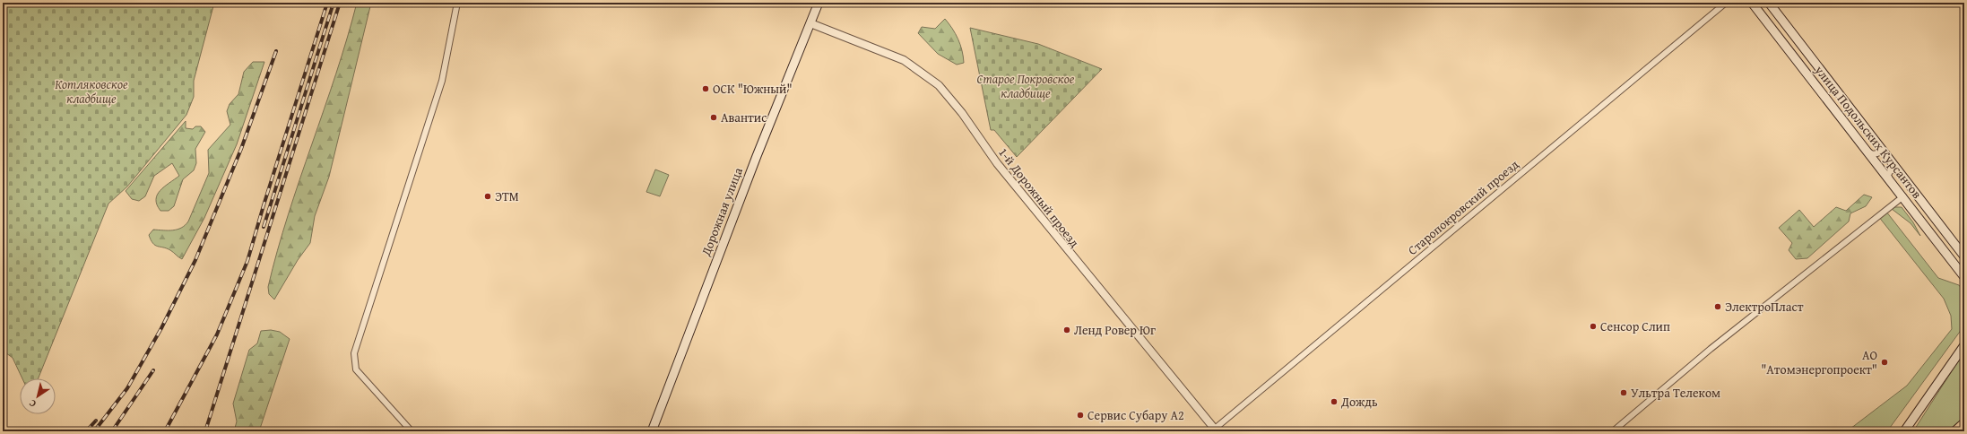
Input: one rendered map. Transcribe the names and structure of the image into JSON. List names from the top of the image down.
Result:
{
  "streets": {
    "main road": ["улица Подольских Курсантов", "Дорожная улица"],
    "street": ["1-й Дорожный проезд", "Старопокровский проезд"]
  },
  "crossings": [
    ["1-й Дорожный проезд", "Старопокровский проезд"],
    ["1-й Дорожный проезд", "Дорожная улица"]
  ],
  "parks": ["Старое Покровское кладбище", "Котляковское кладбище"],
  "places": [
    "ОСК \"Южный\"",
    "Авантис",
    "ЭТМ",
    "ЭлектроПласт",
    "Сенсор Слип",
    "Ленд Ровер Юг",
    "АО \"Атомэнергопроект\"",
    "Ультра Телеком",
    "Дождь",
    "Сервис Субару А2"
  ],
  "north": "bottom left"
}
